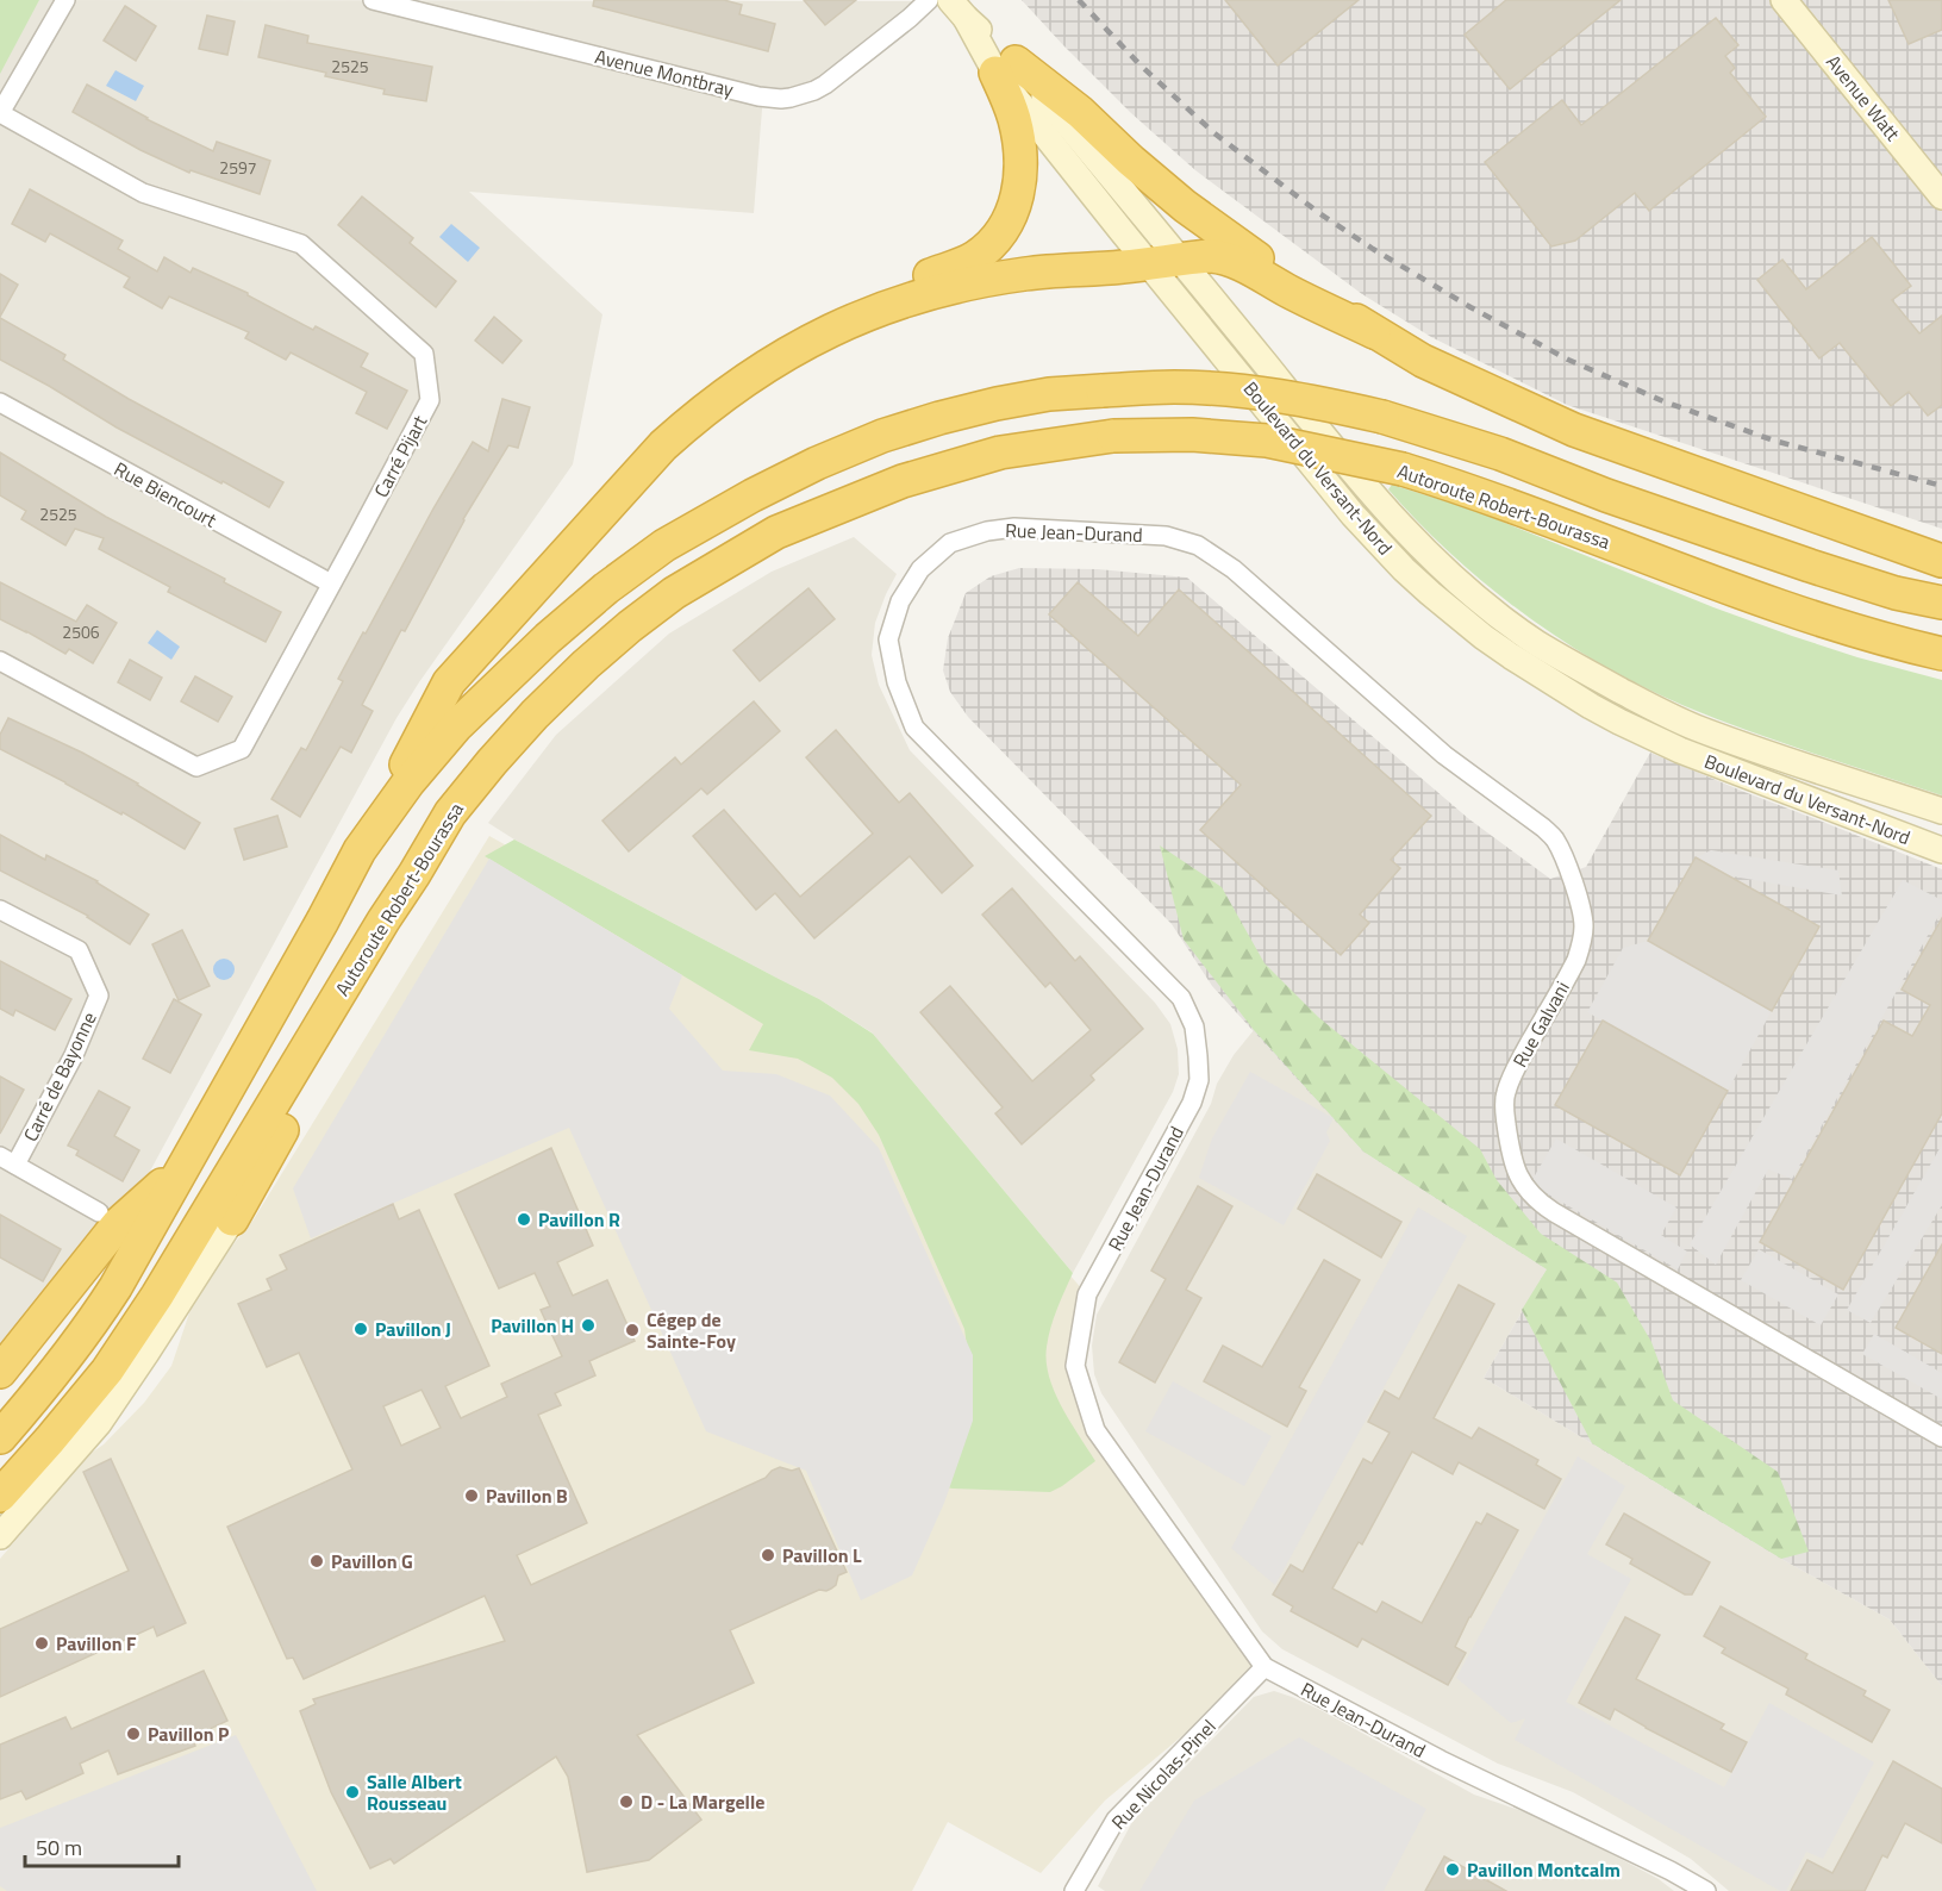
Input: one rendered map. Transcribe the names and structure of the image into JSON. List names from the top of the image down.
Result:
{
  "streets": {
    "highway": ["Autoroute Robert-Bourassa"],
    "main road": ["Avenue Watt", "Boulevard du Versant-Nord"],
    "street": [
      "Avenue Montbray",
      "Carré Pijart",
      "Rue Biencourt",
      "Rue Jean-Durand",
      "Rue Galvani",
      "Carré de Bayonne",
      "Rue Nicolas-Pinel"
    ]
  },
  "crossings": [
    ["Carré Pijart", "Rue Biencourt"],
    ["Rue Jean-Durand", "Rue Galvani"],
    ["Rue Jean-Durand", "Rue Nicolas-Pinel"]
  ],
  "places": [
    "Pavillon R",
    "Pavillon H",
    "Pavillon J",
    "Cégep de Sainte-Foy",
    "Pavillon B",
    "Pavillon L",
    "Pavillon G",
    "Pavillon F",
    "Pavillon P",
    "Salle Albert Rousseau",
    "D - La Margelle",
    "Pavillon Montcalm"
  ],
  "house_numbers": [
    "2525",
    "2597",
    "2525",
    "2506"
  ],
  "scale_bar": "50 m"
}
